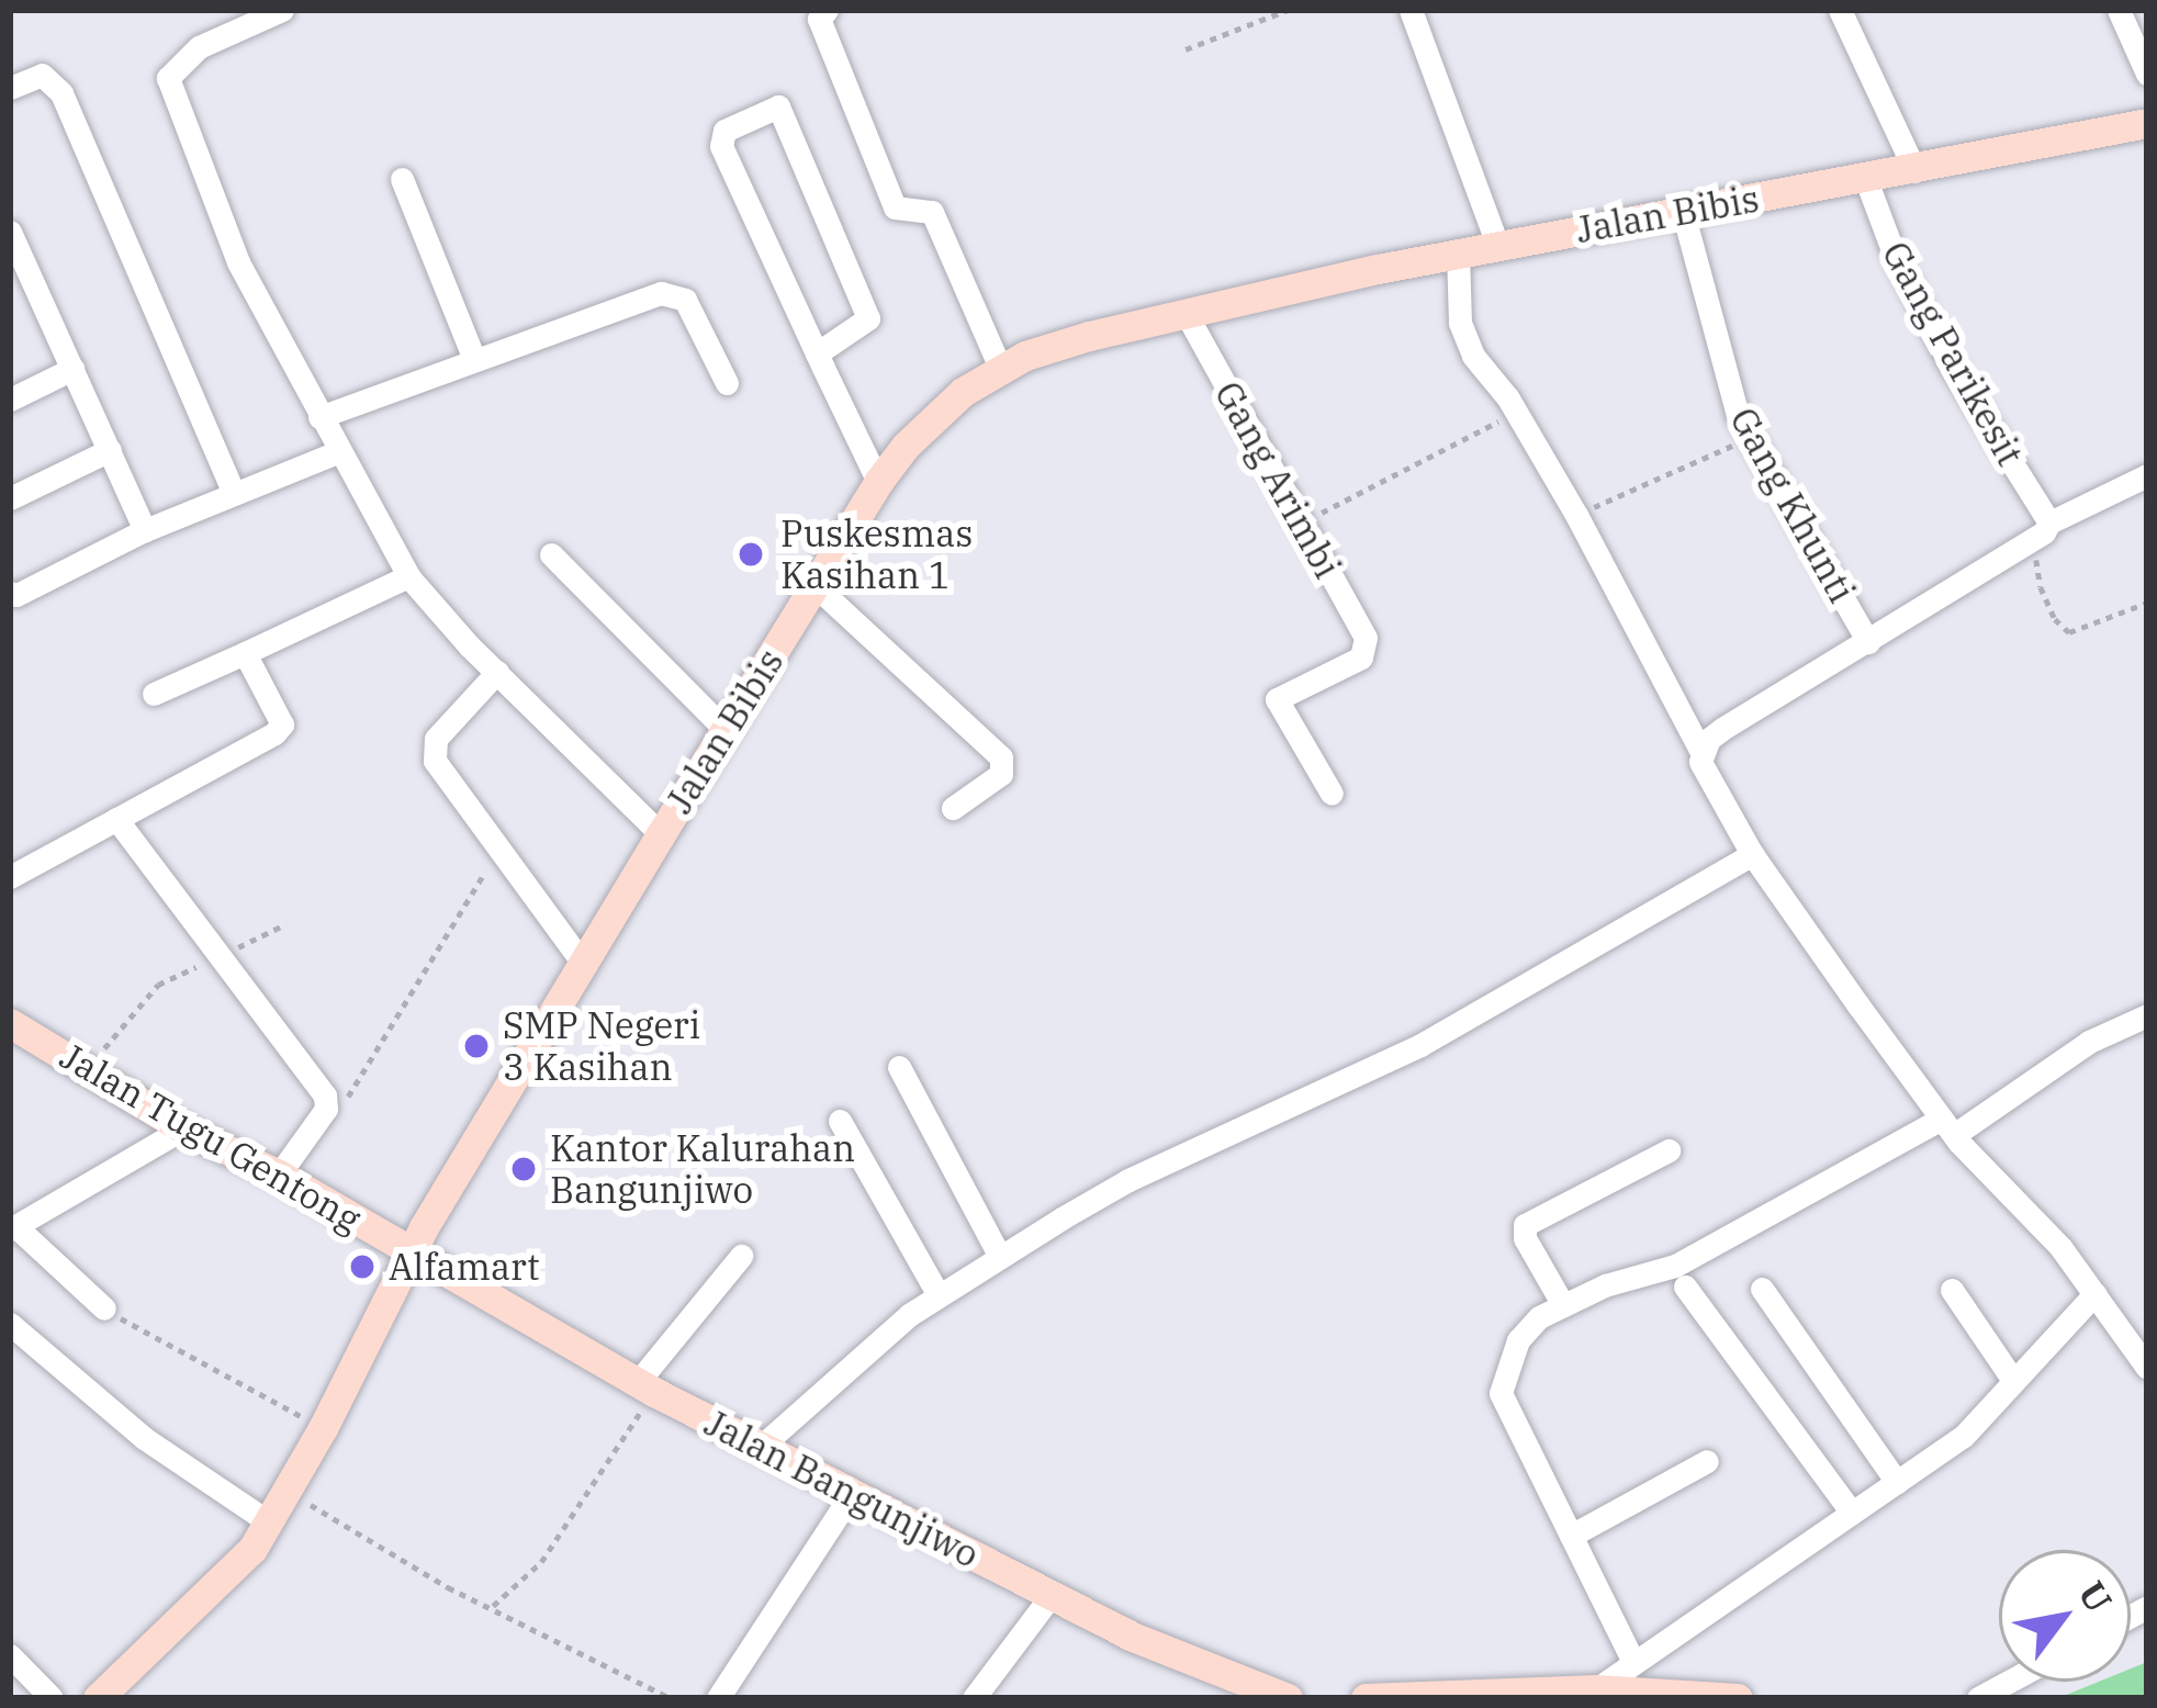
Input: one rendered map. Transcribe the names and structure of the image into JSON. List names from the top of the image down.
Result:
{
  "streets": {
    "main road": ["Jalan Bibis", "Jalan Tugu Gentong", "Jalan Bangunjiwo"],
    "street": ["Gang Parikesit", "Gang Arimbi", "Gang Khunti"]
  },
  "crossings": [
    ["Jalan Bibis", "Gang Parikesit"],
    ["Jalan Bibis", "Gang Arimbi"],
    ["Jalan Bibis", "Gang Khunti"],
    ["Jalan Bibis", "Jalan Tugu Gentong"],
    ["Jalan Bibis", "Jalan Bangunjiwo"],
    ["Jalan Tugu Gentong", "Jalan Bangunjiwo"]
  ],
  "places": [
    "Puskesmas Kasihan 1",
    "SMP Negeri 3 Kasihan",
    "Kantor Kalurahan Bangunjiwo",
    "Alfamart"
  ],
  "north": "top right"
}
